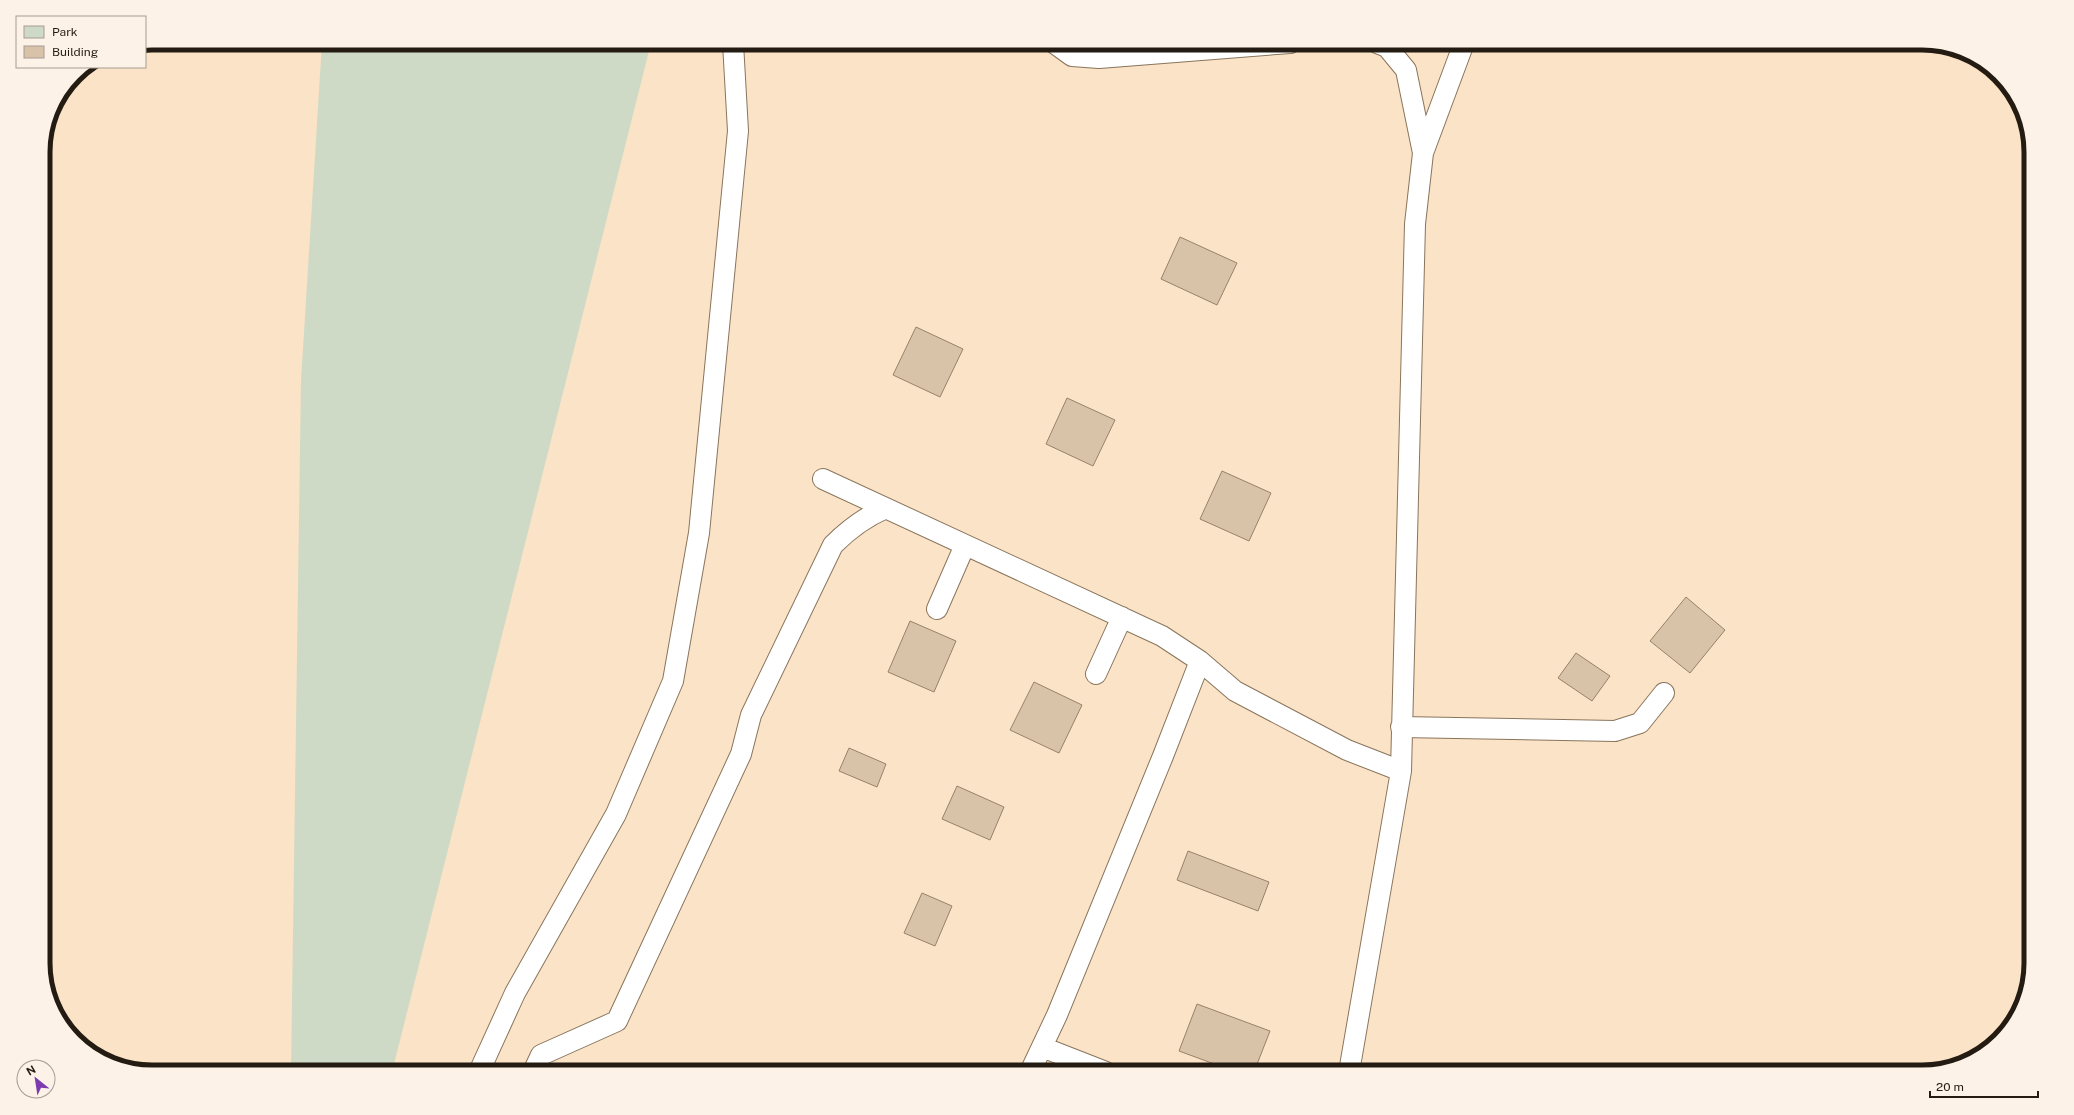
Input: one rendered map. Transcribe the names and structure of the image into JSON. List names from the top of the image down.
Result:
{
  "legend": ["Park", "Building"],
  "scale_bar": "20 m",
  "north": "top left"
}
